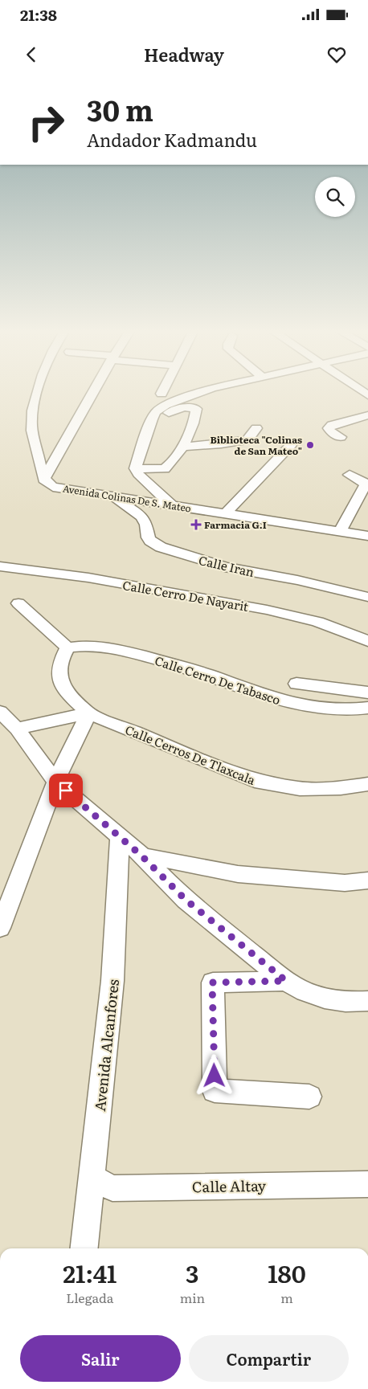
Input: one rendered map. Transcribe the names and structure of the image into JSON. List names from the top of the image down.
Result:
{
  "streets": {
    "street": [
      "Avenida Colinas De S. Mateo",
      "Calle Iran",
      "Calle Cerro De Nayarit",
      "Calle Cerro De Tabasco",
      "Calle Cerros De Tlaxcala",
      "Avenida Alcanfores",
      "Calle Altay"
    ]
  },
  "crossings": [
    ["Avenida Colinas De S. Mateo", "Calle Iran"],
    ["Avenida Alcanfores", "Calle Altay"]
  ],
  "places": {
    "other": ["Biblioteca \"Colinas de San Mateo\""],
    "health": ["Farmacia G.I"]
  },
  "page": {
    "status": "21:38",
    "header": "Headway",
    "turn": ["30 m", "Andador Kadmandu"],
    "eta": [
      "21:41",
      "Llegada",
      "3",
      "min",
      "180",
      "m"
    ],
    "buttons": ["Salir", "Compartir"]
  }
}
